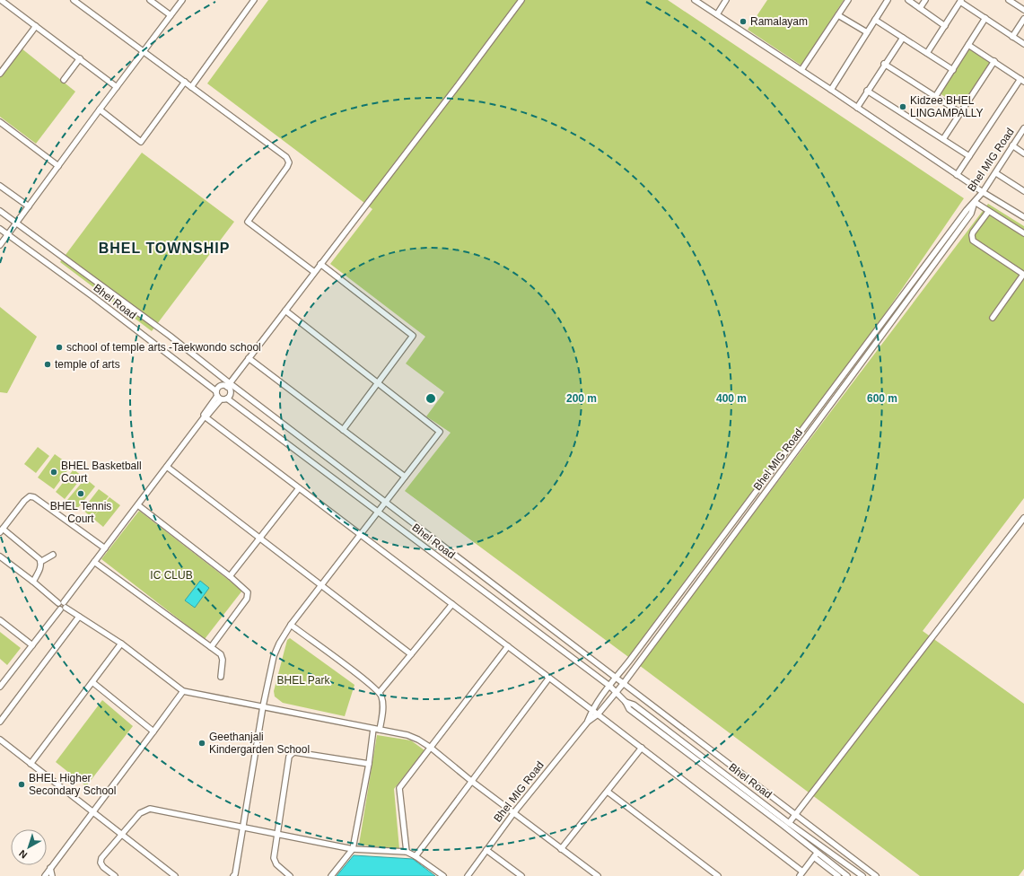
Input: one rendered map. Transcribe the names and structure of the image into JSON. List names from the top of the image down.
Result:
{
  "streets": {
    "street": ["Bhel MIG Road", "Bhel Road"]
  },
  "crossings": [
    ["Bhel MIG Road", "Bhel Road"]
  ],
  "districts": ["BHEL TOWNSHIP"],
  "parks": ["IC CLUB", "BHEL Park"],
  "places": [
    "Ramalayam",
    "Kidzee BHEL LINGAMPALLY",
    "school of temple arts -Taekwondo school",
    "temple of arts",
    "BHEL Basketball Court",
    "BHEL Tennis Court",
    "Geethanjali Kindergarden School",
    "BHEL Higher Secondary School"
  ],
  "north": "bottom left",
  "rings": ["200 m", "400 m", "600 m"]
}
